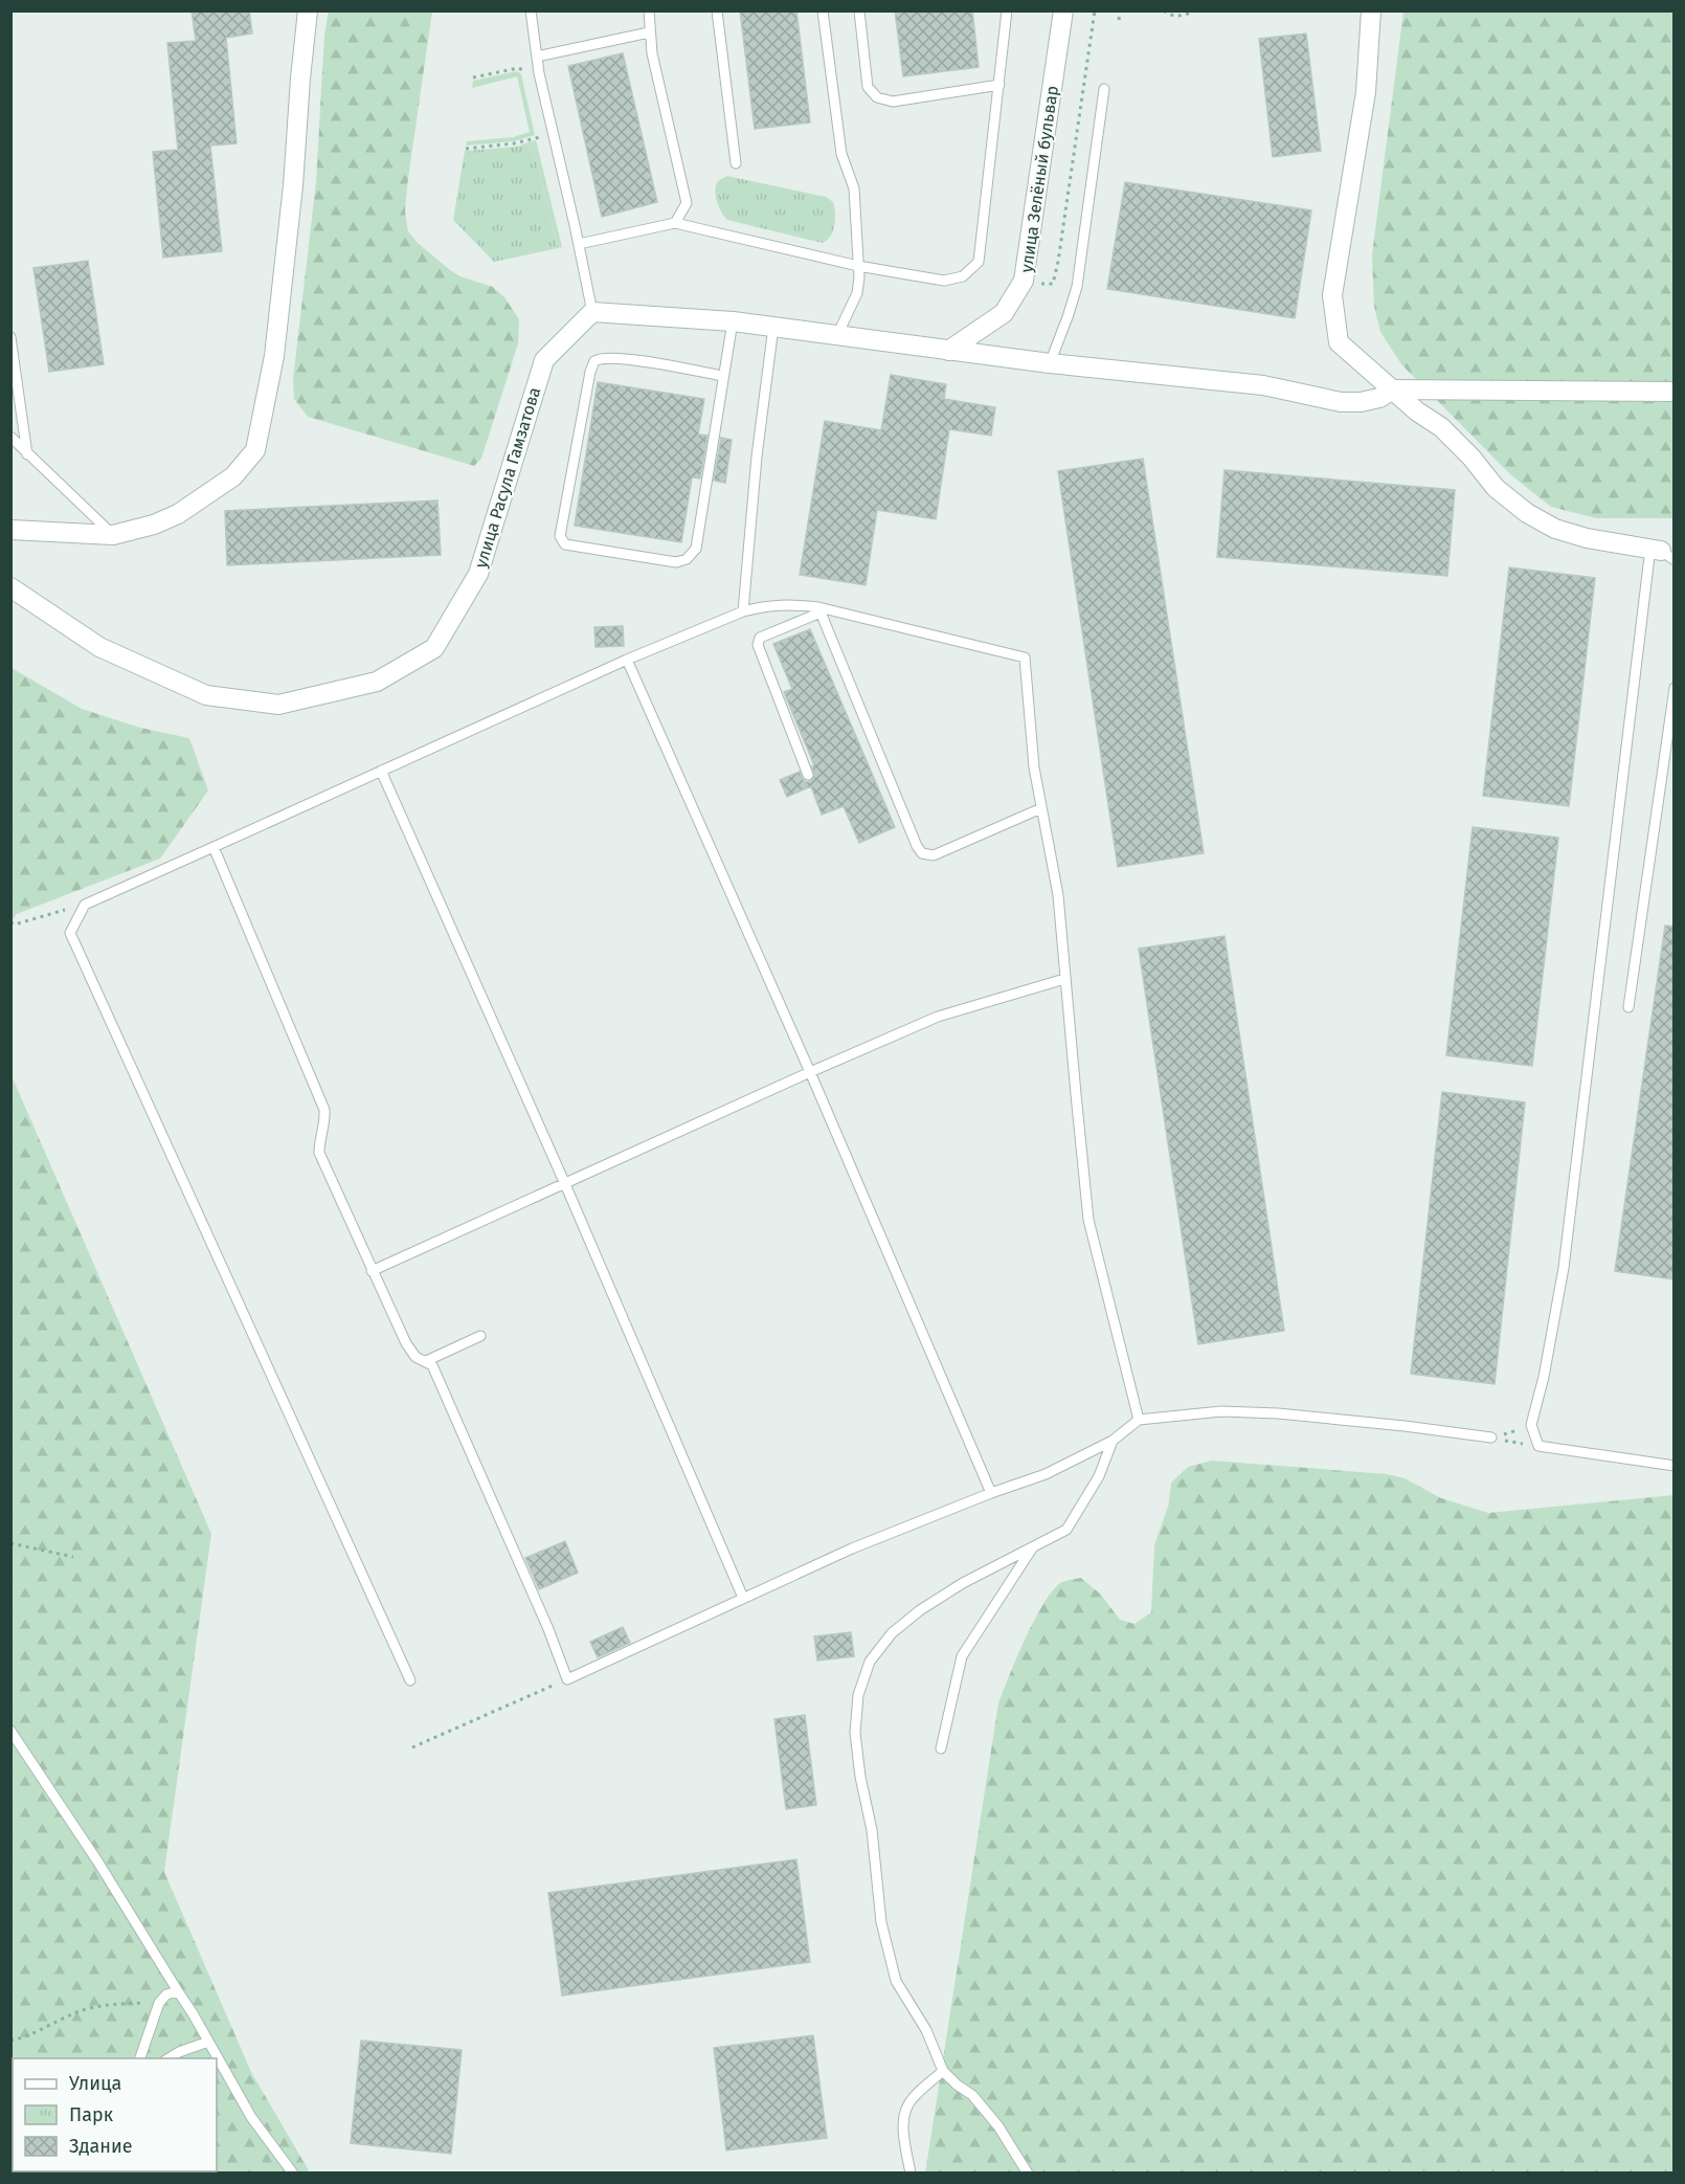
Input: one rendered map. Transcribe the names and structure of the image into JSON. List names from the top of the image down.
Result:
{
  "streets": {
    "main road": ["улица Зелёный бульвар", "улица Расула Гамзатова"]
  },
  "legend": ["Улица", "Парк", "Здание"]
}
